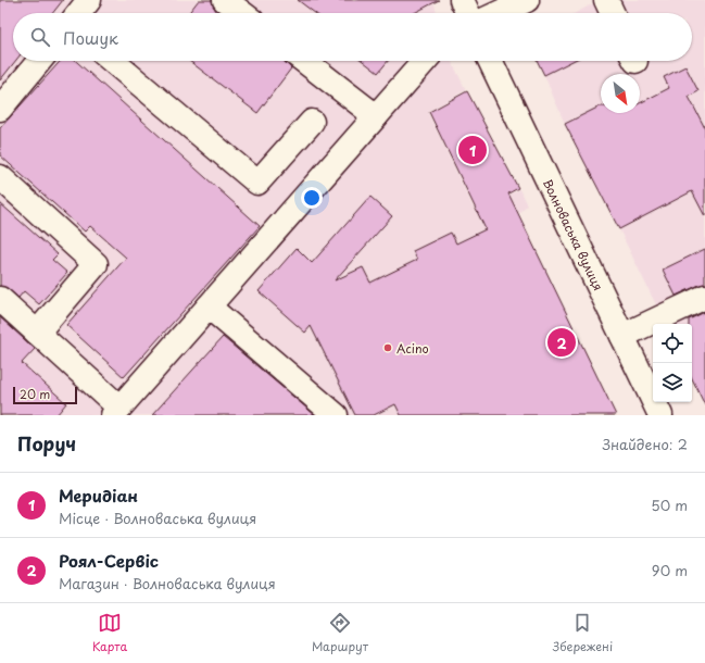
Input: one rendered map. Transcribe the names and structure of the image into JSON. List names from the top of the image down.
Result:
{
  "streets": {
    "street": ["Волноваська вулиця"]
  },
  "places": ["Acino"],
  "scale_bar": "20 m",
  "north": "bottom right",
  "page": {
    "search": "Пошук",
    "pins": ["1", "2"],
    "scale": "20 m",
    "heading": ["Поруч", "Знайдено: 2"],
    "list": [
      {
        "mark": "1",
        "name": "Меридіан",
        "note": "Місце · Волноваська вулиця",
        "value": "50 m"
      },
      {
        "mark": "2",
        "name": "Роял-Сервіс",
        "note": "Магазин · Волноваська вулиця",
        "value": "90 m"
      }
    ],
    "nav": ["Карта", "Маршрут", "Збережені"]
  }
}
